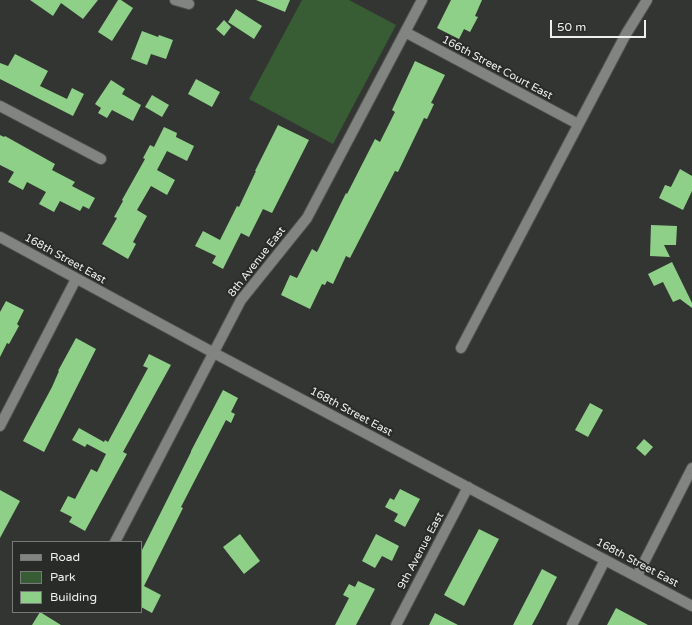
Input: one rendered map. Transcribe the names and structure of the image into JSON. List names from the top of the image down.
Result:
{
  "streets": {
    "street": [
      "166th Street Court East",
      "168th Street East",
      "8th Avenue East",
      "9th Avenue East"
    ]
  },
  "crossings": [
    ["166th Street Court East", "8th Avenue East"],
    ["168th Street East", "8th Avenue East"],
    ["168th Street East", "9th Avenue East"]
  ],
  "legend": ["Road", "Park", "Building"],
  "scale_bar": "50 m"
}
